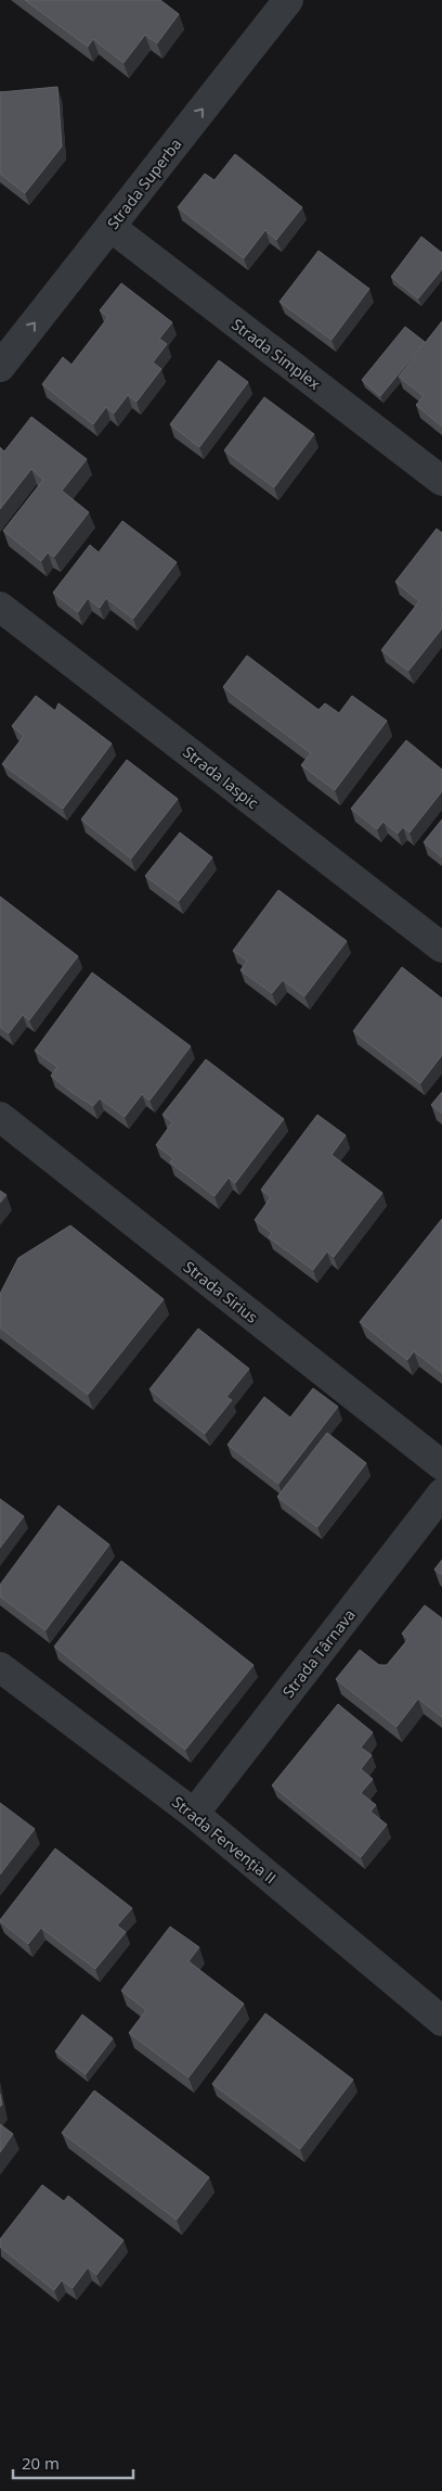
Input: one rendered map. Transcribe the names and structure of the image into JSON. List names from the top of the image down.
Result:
{
  "streets": {
    "street": [
      "Strada Superba",
      "Strada Simplex",
      "Strada Iaspic",
      "Strada Sirius",
      "Strada Târnava",
      "Strada Fervenția II"
    ]
  },
  "crossings": [
    ["Strada Superba", "Strada Simplex"],
    ["Strada Târnava", "Strada Fervenția II"]
  ],
  "one_way": ["Strada Superba"],
  "scale_bar": "20 m"
}
